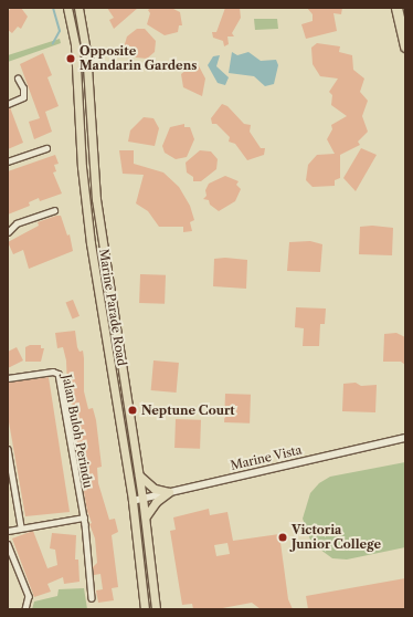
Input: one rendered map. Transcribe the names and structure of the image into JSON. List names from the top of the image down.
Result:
{
  "streets": {
    "main road": ["Marine Parade Road"],
    "street": ["Jalan Buloh Perindu", "Marine Vista"]
  },
  "crossings": [
    ["Marine Parade Road", "Marine Vista"]
  ],
  "places": ["Opposite Mandarin Gardens", "Neptune Court", "Victoria Junior College"]
}
